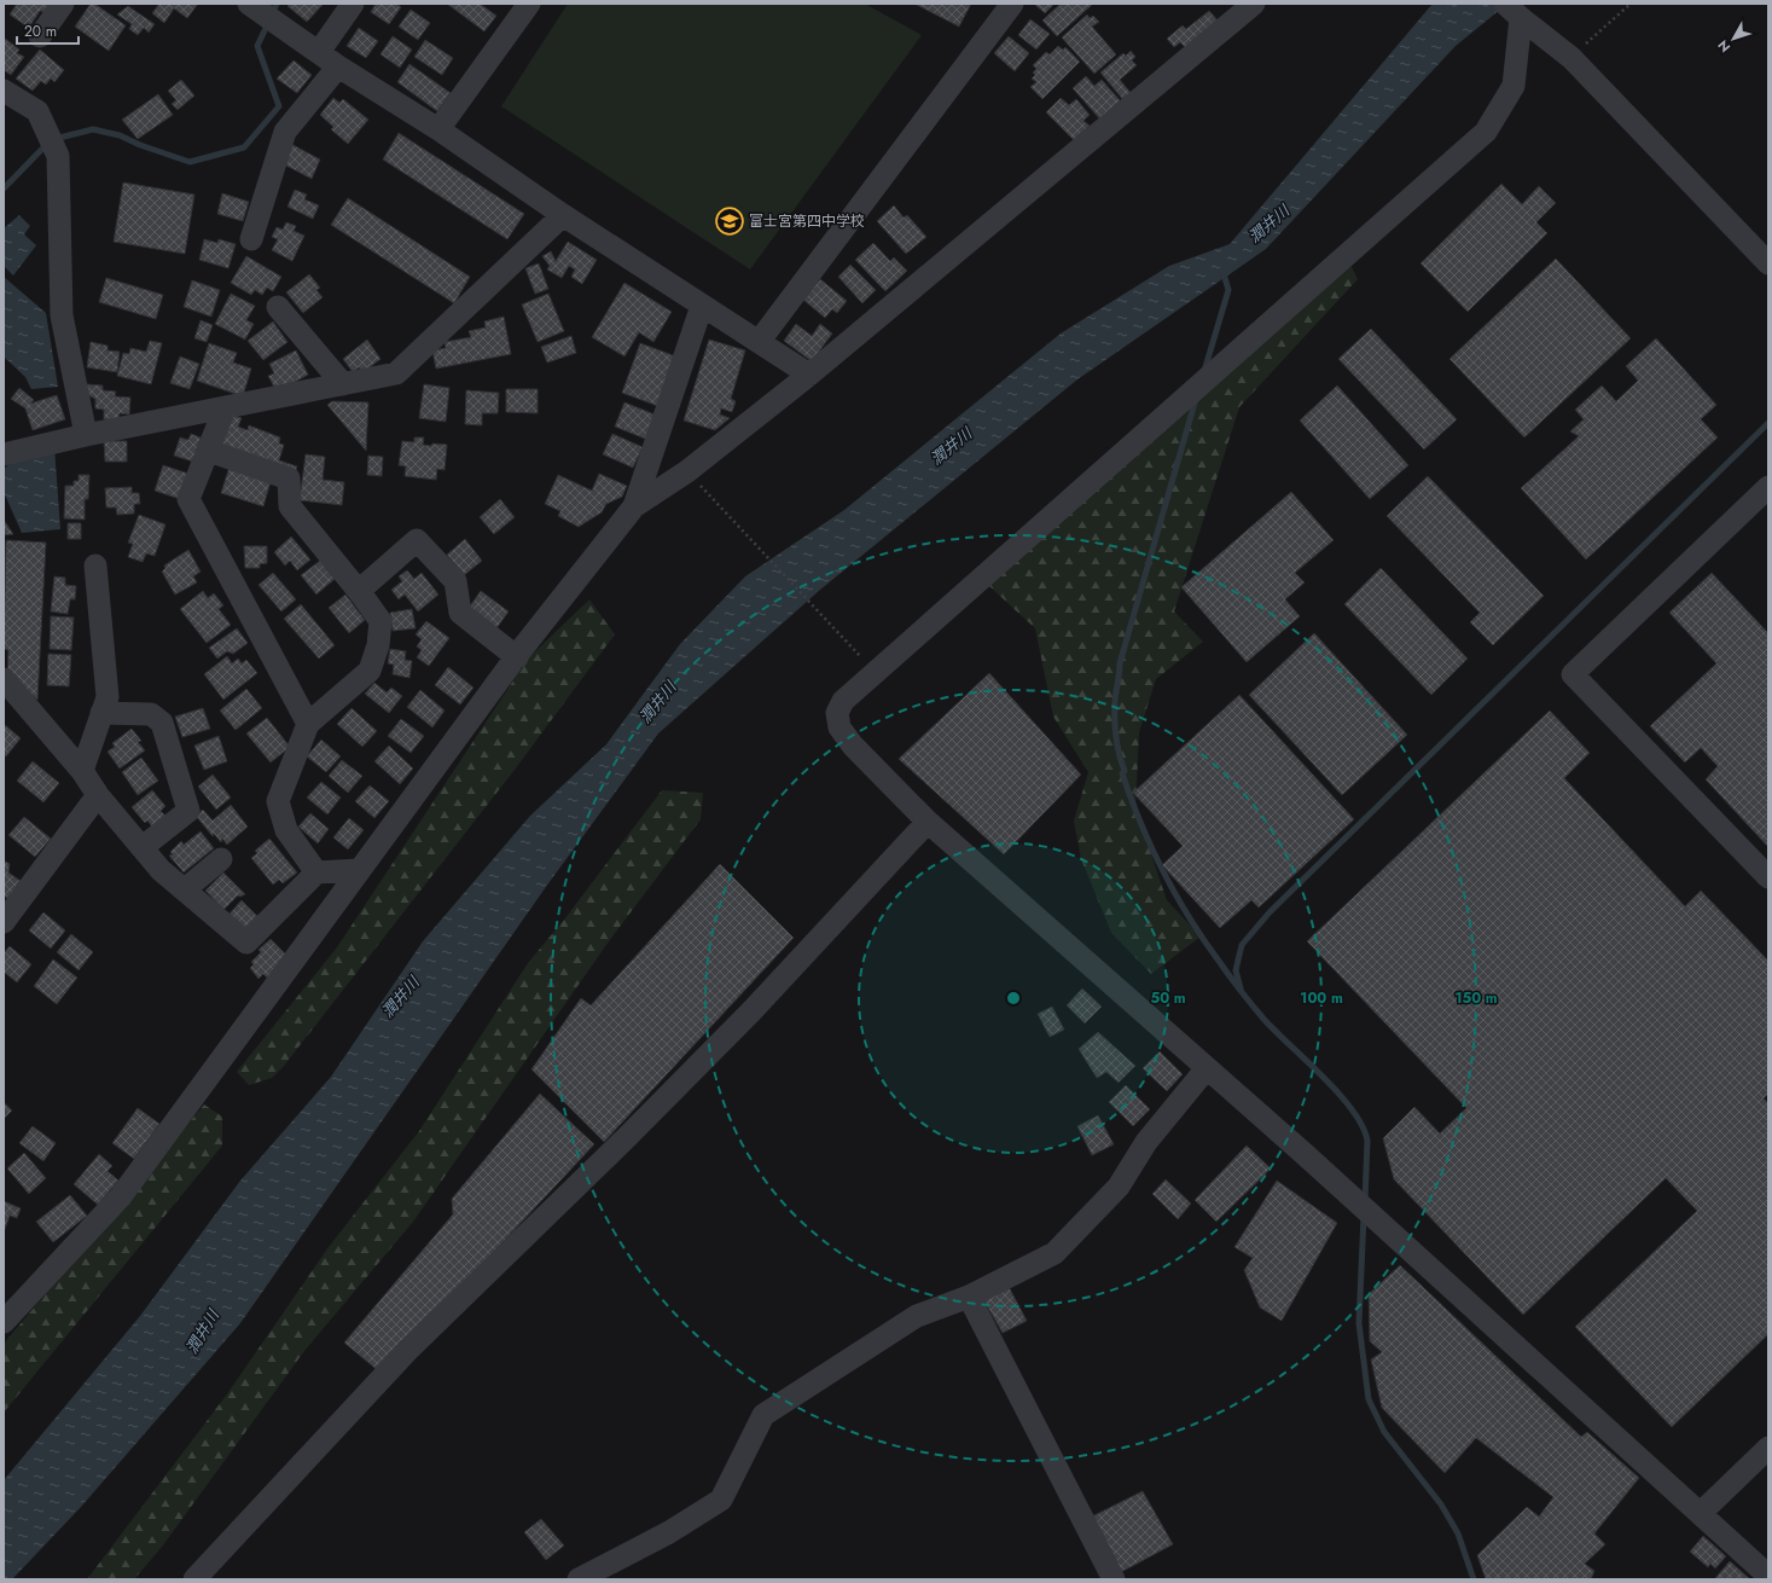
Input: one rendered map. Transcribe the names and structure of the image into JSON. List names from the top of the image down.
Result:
{
  "water": ["潤井川"],
  "places": {
    "school or university": ["富士宮第四中学校"]
  },
  "scale_bar": "20 m",
  "north": "bottom left",
  "rings": ["50 m", "100 m", "150 m"]
}
